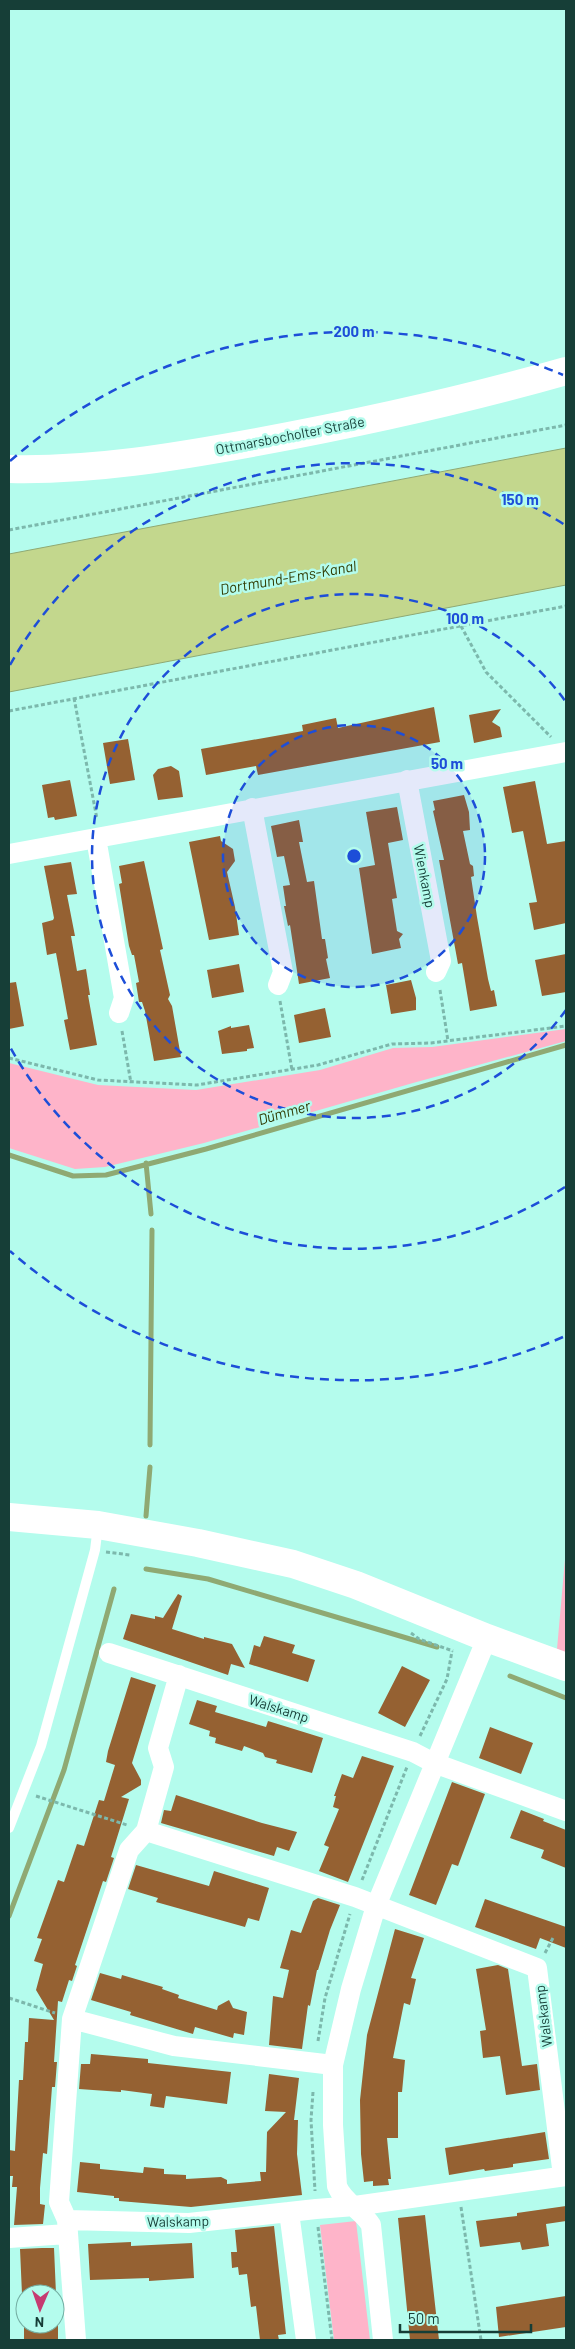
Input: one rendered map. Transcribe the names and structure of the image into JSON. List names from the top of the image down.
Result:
{
  "streets": {
    "main road": ["Ottmarsbocholter Straße"],
    "street": ["Wienkamp", "Walskamp"]
  },
  "water": ["Dortmund-Ems-Kanal", "Dümmer"],
  "scale_bar": "50 m",
  "north": "bottom",
  "rings": [
    "200 m",
    "150 m",
    "100 m",
    "50 m"
  ]
}
